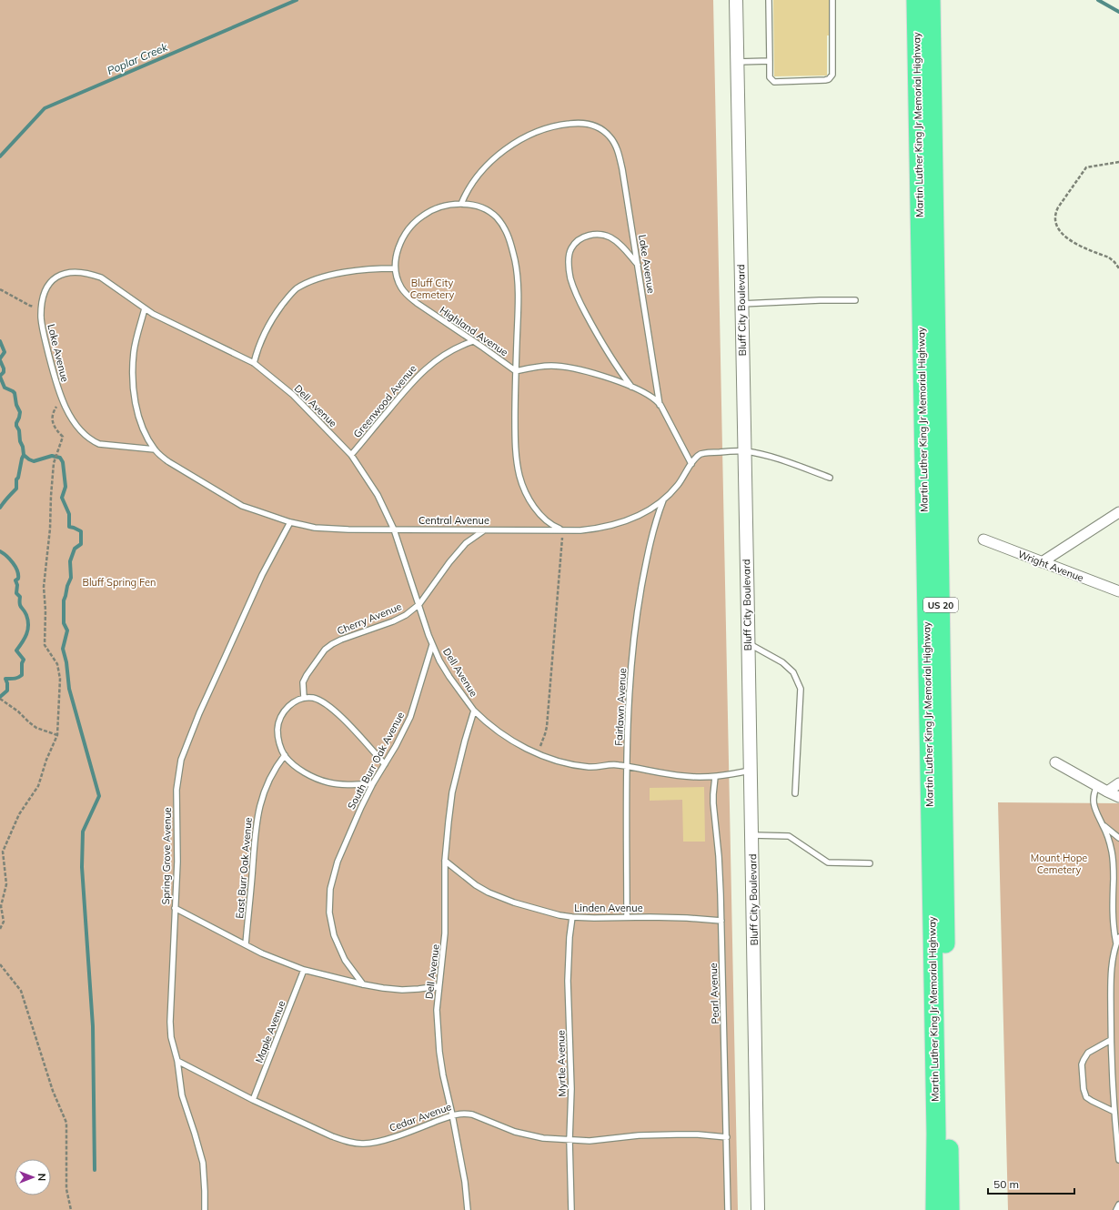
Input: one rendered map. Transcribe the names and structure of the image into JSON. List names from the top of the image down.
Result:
{
  "streets": {
    "highway": ["Martin Luther King Jr Memorial Highway", "US 20"],
    "street": ["Bluff City Boulevard", "Wright Avenue"],
    "lane": [
      "Lake Avenue",
      "Highland Avenue",
      "Greenwood Avenue",
      "Dell Avenue",
      "Central Avenue",
      "Cherry Avenue",
      "Fairlawn Avenue",
      "South Burr Oak Avenue",
      "Spring Grove Avenue",
      "East Burr Oak Avenue",
      "Linden Avenue",
      "Pearl Avenue",
      "Maple Avenue",
      "Myrtle Avenue",
      "Cedar Avenue"
    ]
  },
  "crossings": [
    ["Lake Avenue", "Highland Avenue"],
    ["Lake Avenue", "Dell Avenue"],
    ["Lake Avenue", "Central Avenue"],
    ["Bluff City Boulevard", "Central Avenue"],
    ["Highland Avenue", "Greenwood Avenue"],
    ["Highland Avenue", "Central Avenue"],
    ["Greenwood Avenue", "Dell Avenue"],
    ["Dell Avenue", "Central Avenue"],
    ["Dell Avenue", "Cherry Avenue"],
    ["Dell Avenue", "South Burr Oak Avenue"],
    ["Dell Avenue", "Linden Avenue"],
    ["Dell Avenue", "Cedar Avenue"],
    ["Central Avenue", "Cherry Avenue"],
    ["Central Avenue", "Fairlawn Avenue"],
    ["Central Avenue", "Spring Grove Avenue"],
    ["Fairlawn Avenue", "Linden Avenue"],
    ["Spring Grove Avenue", "Cedar Avenue"],
    ["Linden Avenue", "Pearl Avenue"],
    ["Linden Avenue", "Myrtle Avenue"],
    ["Pearl Avenue", "Cedar Avenue"],
    ["Maple Avenue", "Cedar Avenue"],
    ["Myrtle Avenue", "Cedar Avenue"]
  ],
  "water": ["Poplar Creek"],
  "parks": ["Bluff City Cemetery", "Bluff Spring Fen", "Mount Hope Cemetery"],
  "scale_bar": "50 m",
  "north": "right"
}
